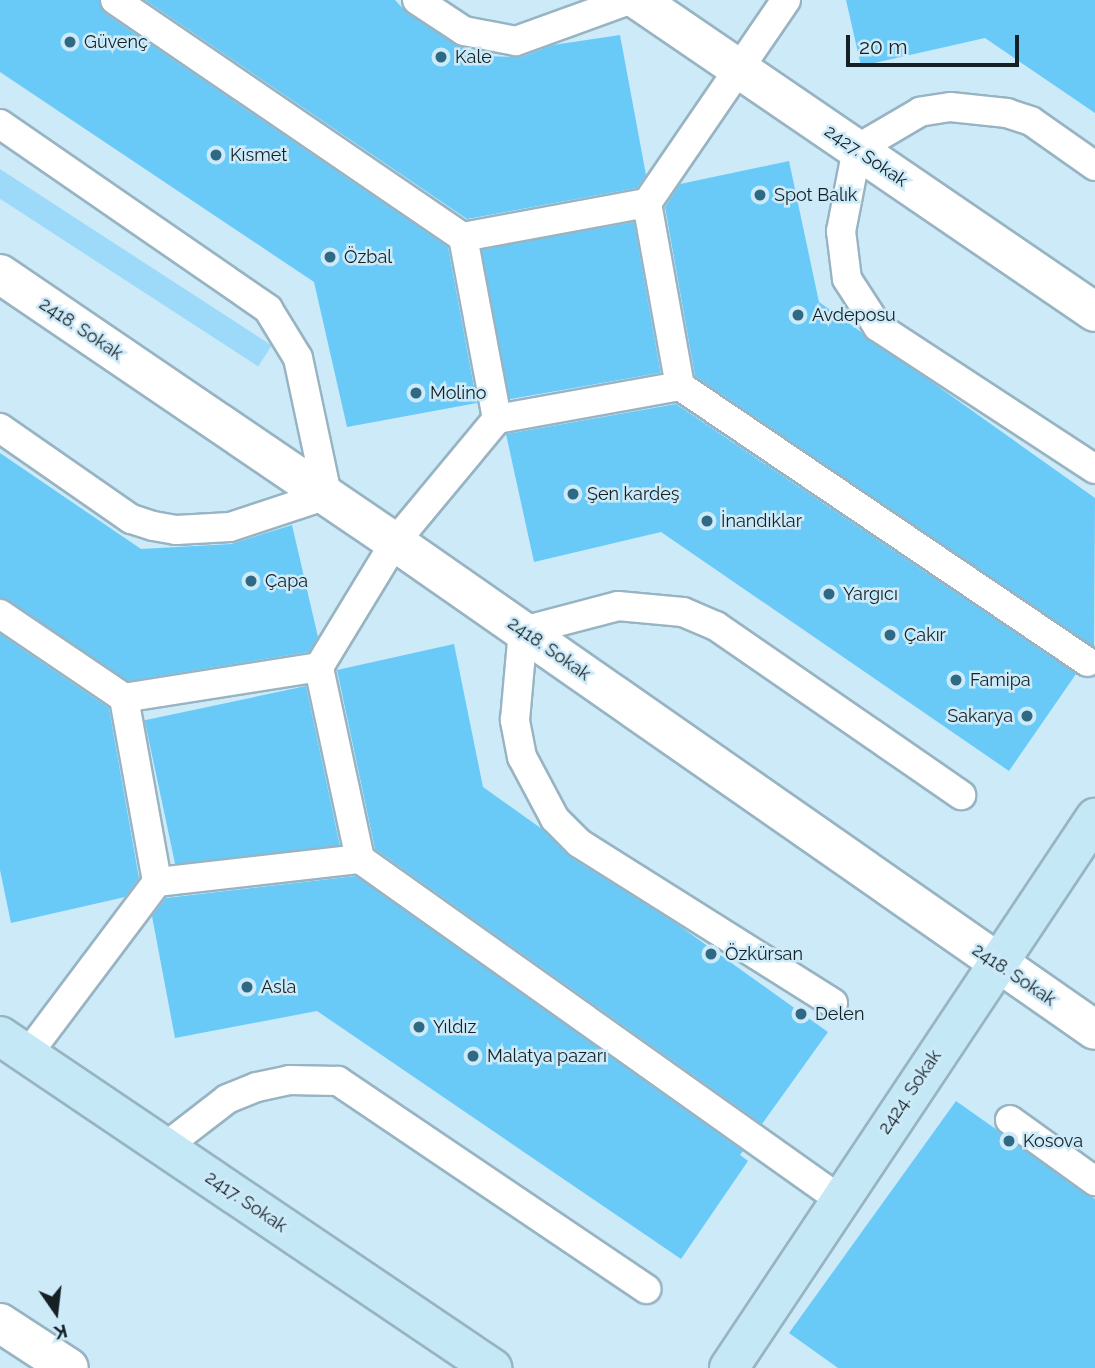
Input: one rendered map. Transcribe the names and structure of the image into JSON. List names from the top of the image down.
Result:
{
  "streets": {
    "street": [
      "2427. Sokak",
      "2418. Sokak",
      "2424. Sokak",
      "2417. Sokak"
    ]
  },
  "crossings": [
    ["2418. Sokak", "2424. Sokak"]
  ],
  "places": [
    "Güvenç",
    "Kale",
    "Kısmet",
    "Spot Balık",
    "Özbal",
    "Avdeposu",
    "Molino",
    "Şen kardeş",
    "İnandıklar",
    "Çapa",
    "Yargıcı",
    "Çakır",
    "Famipa",
    "Sakarya",
    "Özkürsan",
    "Asla",
    "Delen",
    "Yıldız",
    "Malatya pazarı",
    "Kosova"
  ],
  "scale_bar": "20 m",
  "north": "bottom"
}
